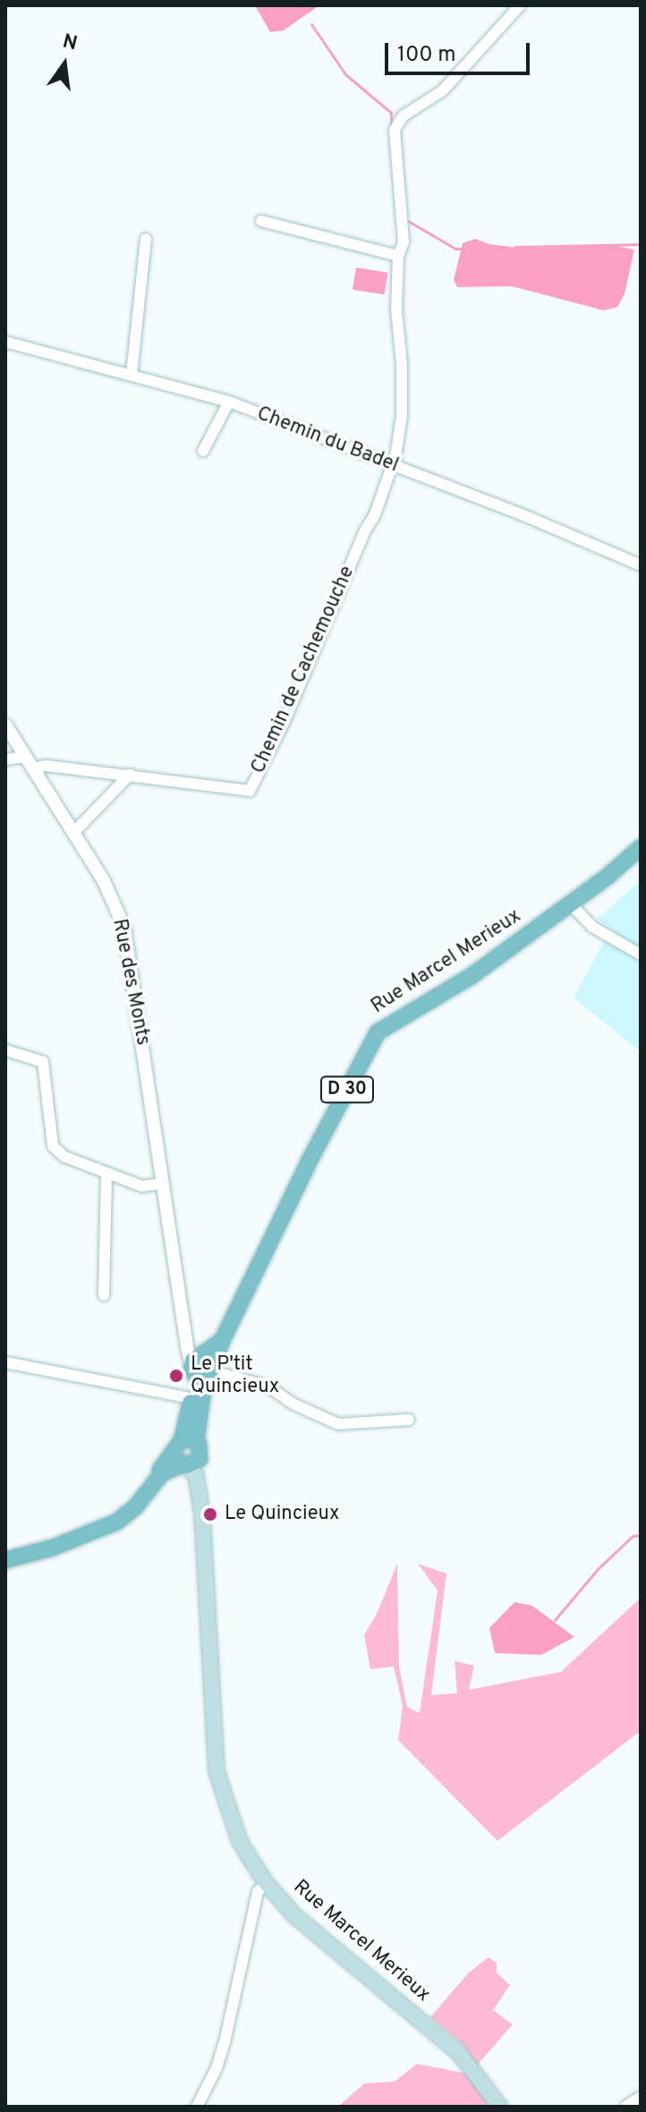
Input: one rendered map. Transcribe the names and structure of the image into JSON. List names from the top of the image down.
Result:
{
  "streets": {
    "main road": ["Rue Marcel Merieux", "D 30"],
    "street": ["Chemin du Badel", "Chemin de Cachemouche", "Rue des Monts"]
  },
  "crossings": [
    ["Chemin du Badel", "Chemin de Cachemouche"],
    ["Chemin de Cachemouche", "Rue des Monts"],
    ["Rue Marcel Merieux", "Rue des Monts"],
    ["Rue Marcel Merieux", "D 30"]
  ],
  "places": ["Le P'tit Quincieux", "Le Quincieux"],
  "scale_bar": "100 m",
  "north": "top"
}
